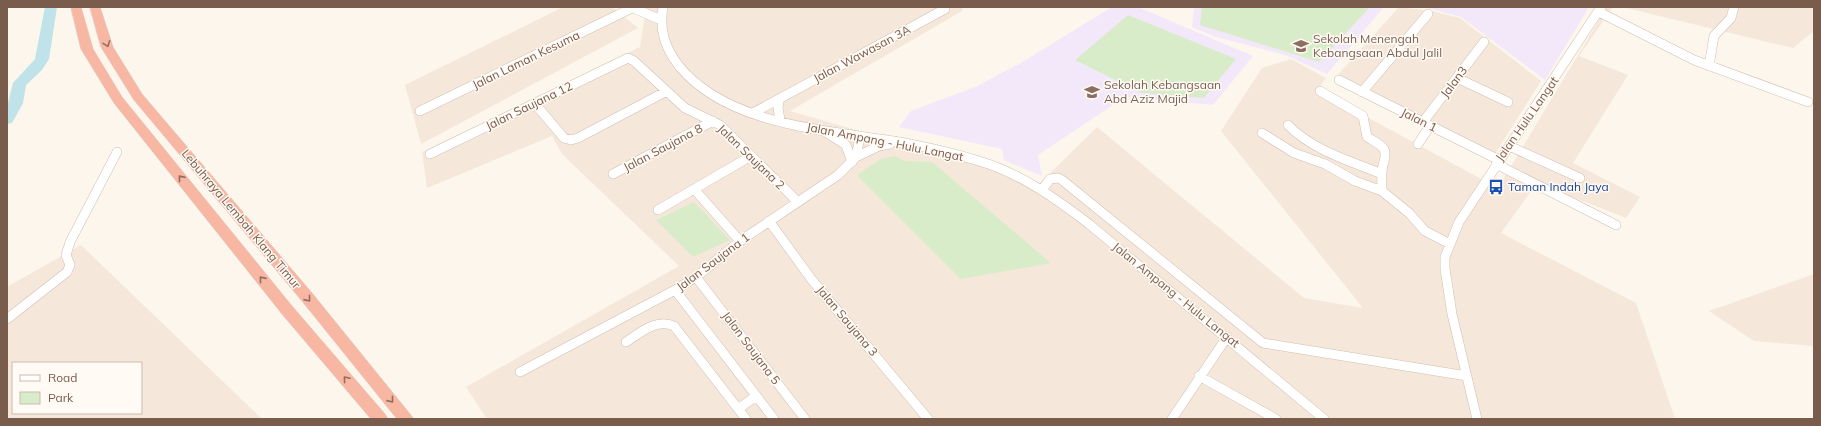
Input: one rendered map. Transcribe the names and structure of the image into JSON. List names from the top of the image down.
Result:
{
  "streets": {
    "highway": ["Lebuhraya Lembah Klang Timur"],
    "street": [
      "Jalan Wawasan 3A",
      "Jalan Laman Kesuma",
      "Jalan3",
      "Jalan Saujana 12",
      "Jalan Hulu Langat",
      "Jalan 1",
      "Jalan Ampang - Hulu Langat",
      "Jalan Saujana 8",
      "Jalan Saujana 2",
      "Jalan Saujana 1",
      "Jalan Saujana 3",
      "Jalan Saujana 5"
    ]
  },
  "crossings": [
    ["Jalan Wawasan 3A", "Jalan Ampang - Hulu Langat"],
    ["Jalan3", "Jalan 1"],
    ["Jalan Saujana 12", "Jalan Saujana 2"],
    ["Jalan Hulu Langat", "Jalan 1"],
    ["Jalan Ampang - Hulu Langat", "Jalan Saujana 1"],
    ["Jalan Saujana 8", "Jalan Saujana 2"],
    ["Jalan Saujana 2", "Jalan Saujana 1"],
    ["Jalan Saujana 1", "Jalan Saujana 3"],
    ["Jalan Saujana 1", "Jalan Saujana 5"]
  ],
  "places": {
    "school or university": ["Sekolah Menengah Kebangsaan Abdul Jalil", "Sekolah Kebangsaan Abd Aziz Majid"],
    "bus stop": ["Taman Indah Jaya"]
  },
  "legend": ["Road", "Park"]
}
